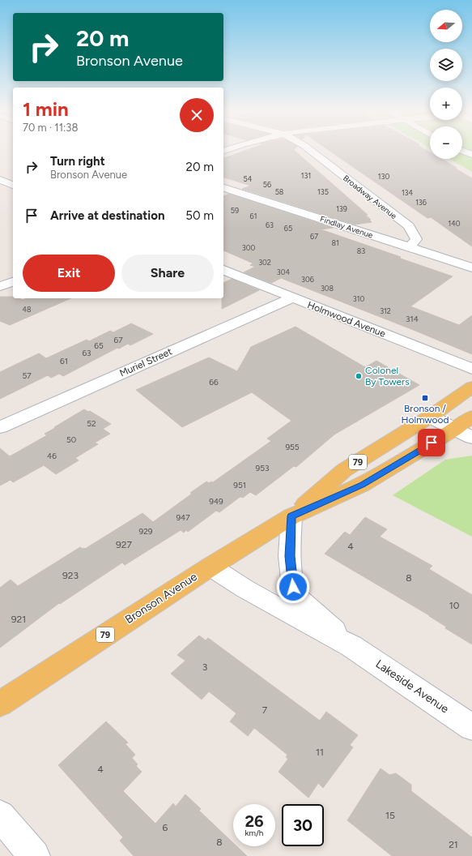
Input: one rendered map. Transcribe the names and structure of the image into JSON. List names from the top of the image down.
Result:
{
  "streets": {
    "main road": ["79", "Bronson Avenue"],
    "street": [
      "Broadway Avenue",
      "Findlay Avenue",
      "Holmwood Avenue",
      "Muriel Street",
      "Lakeside Avenue"
    ]
  },
  "crossings": [
    ["Broadway Avenue", "Findlay Avenue"],
    ["Holmwood Avenue", "Muriel Street"],
    ["Bronson Avenue", "Lakeside Avenue"]
  ],
  "places": {
    "other": ["Colonel By Towers"],
    "transit": ["Bronson / Holmwood"]
  },
  "house_numbers": [
    "131",
    "130",
    "54",
    "56",
    "58",
    "135",
    "134",
    "136",
    "139",
    "59",
    "61",
    "140",
    "63",
    "65",
    "67",
    "81",
    "300",
    "83",
    "302",
    "304",
    "306",
    "308",
    "310",
    "48",
    "312",
    "314",
    "67",
    "65",
    "63",
    "61",
    "57",
    "66",
    "52",
    "50",
    "955",
    "46",
    "953",
    "951",
    "949",
    "947",
    "929",
    "927",
    "4",
    "923",
    "8",
    "10",
    "921",
    "3",
    "7",
    "11",
    "4",
    "15",
    "6",
    "8",
    "21"
  ],
  "north": "left",
  "page": {
    "map_buttons": ["+", "−"],
    "turn": ["20 m", "Bronson Avenue"],
    "heading": ["1 min", "70 m · 11:38"],
    "list": [
      {
        "name": "Turn right",
        "note": "Bronson Avenue",
        "value": "20 m"
      },
      {
        "name": "Arrive at destination",
        "value": "50 m"
      }
    ],
    "buttons": ["Exit", "Share"],
    "speed": "26 km/h",
    "limit": "30"
  }
}
